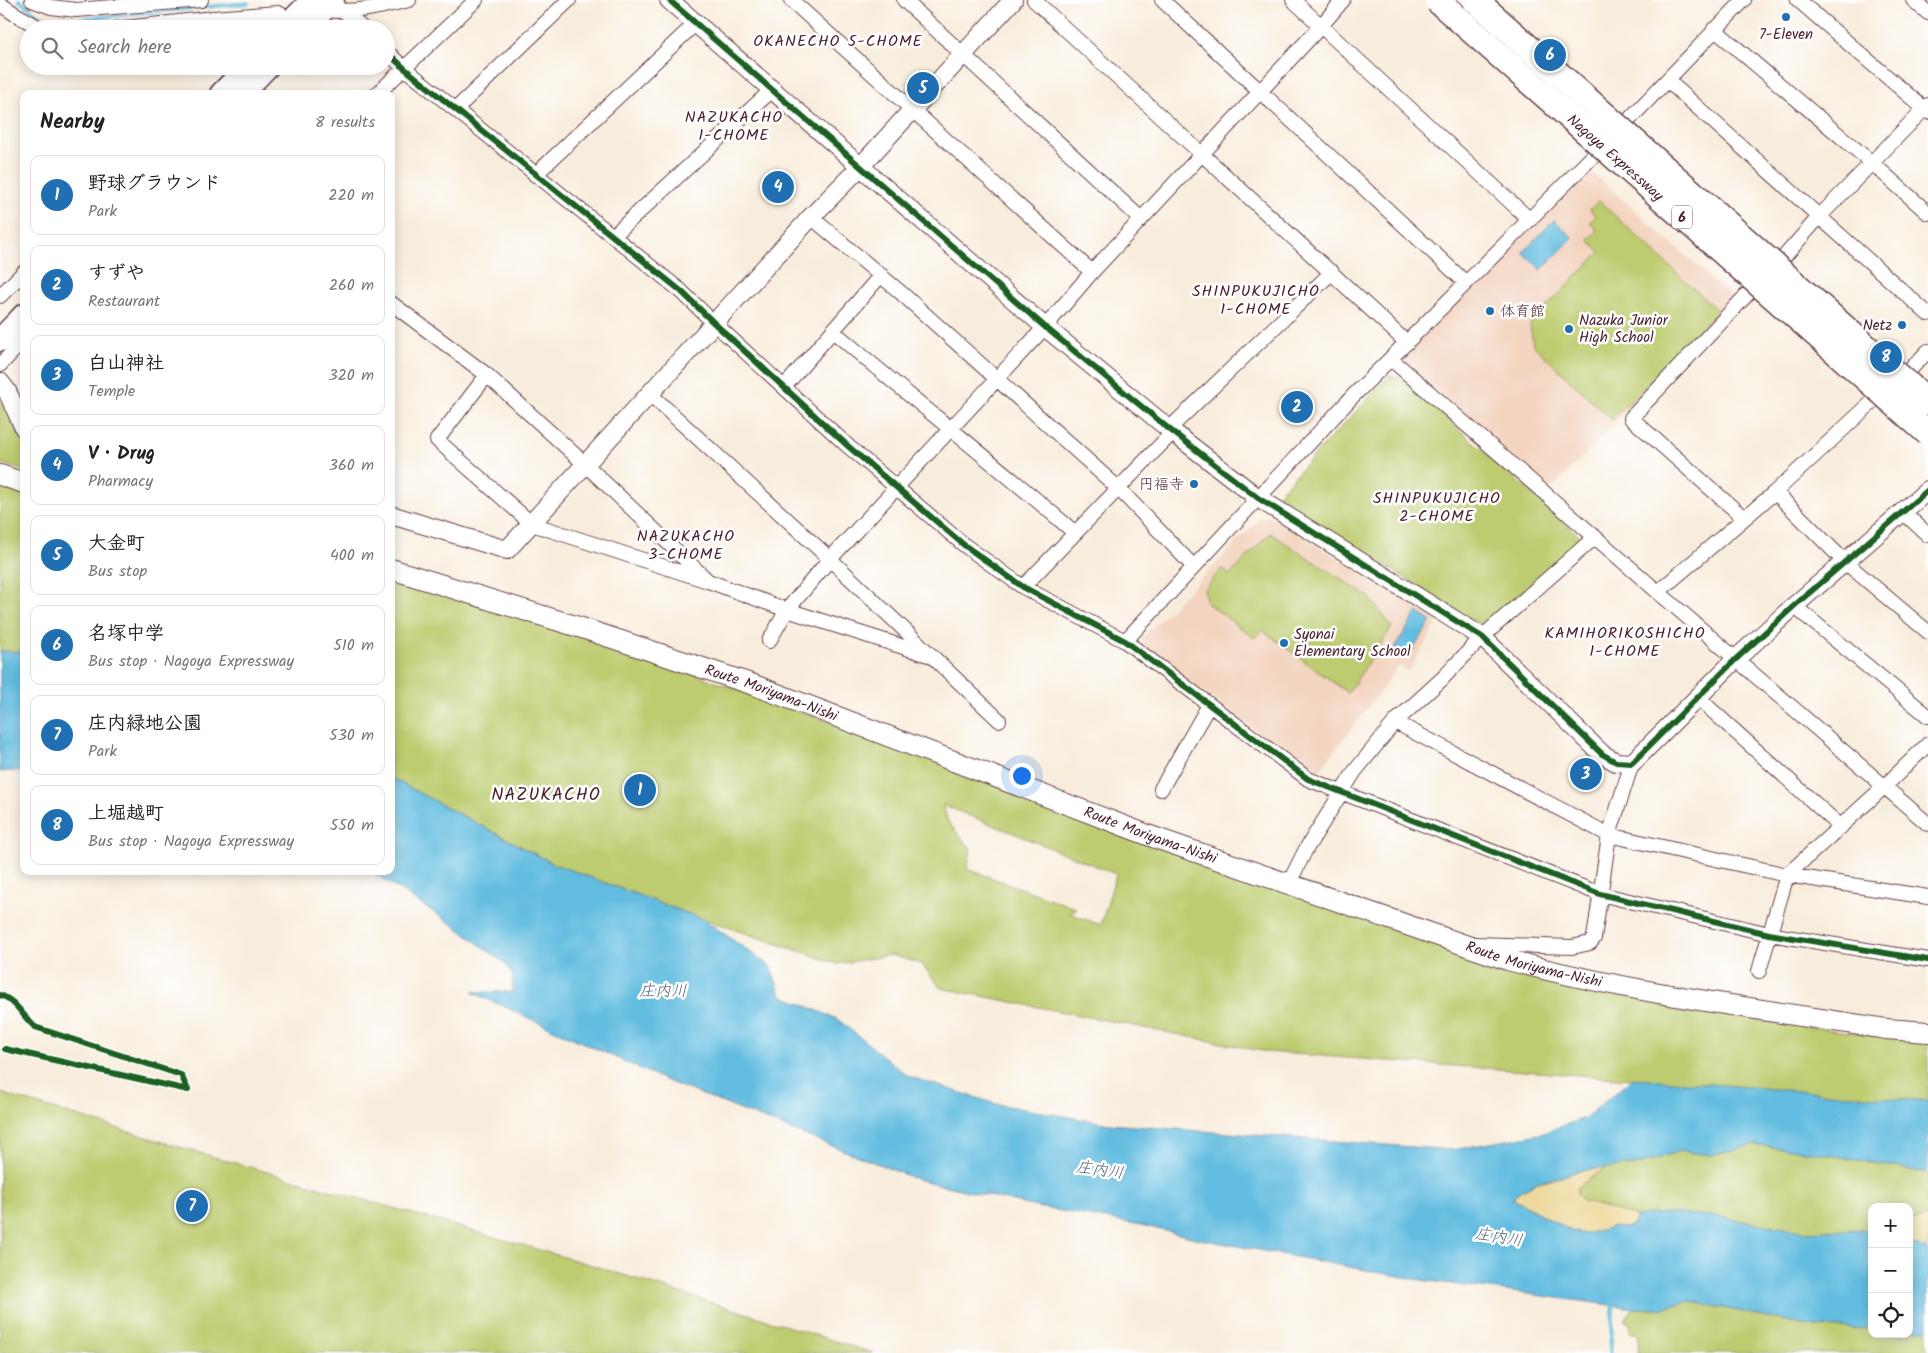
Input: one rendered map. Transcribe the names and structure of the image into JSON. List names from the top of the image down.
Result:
{
  "streets": {
    "highway": ["Nagoya Expressway", "6"],
    "main road": ["Route Moriyama-Nishi"]
  },
  "districts": [
    "OKANECHO 5-CHOME",
    "NAZUKACHO 1-CHOME",
    "SHINPUKUJICHO 1-CHOME",
    "SHINPUKUJICHO 2-CHOME",
    "NAZUKACHO 3-CHOME",
    "KAMIHORIKOSHICHO 1-CHOME",
    "NAZUKACHO"
  ],
  "water": ["庄内川"],
  "places": [
    "7-Eleven",
    "体育館",
    "Netz",
    "Nazuka Junior High School",
    "円福寺",
    "Syonai Elementary School"
  ],
  "page": {
    "search": "Search here",
    "pins": [
      "6",
      "5",
      "4",
      "8",
      "2",
      "3",
      "1",
      "7"
    ],
    "heading": ["Nearby", "8 results"],
    "list": [
      {
        "mark": "1",
        "name": "野球グラウンド",
        "note": "Park",
        "value": "220 m"
      },
      {
        "mark": "2",
        "name": "すずや",
        "note": "Restaurant",
        "value": "260 m"
      },
      {
        "mark": "3",
        "name": "白山神社",
        "note": "Temple",
        "value": "320 m"
      },
      {
        "mark": "4",
        "name": "V・Drug",
        "note": "Pharmacy",
        "value": "360 m"
      },
      {
        "mark": "5",
        "name": "大金町",
        "note": "Bus stop",
        "value": "400 m"
      },
      {
        "mark": "6",
        "name": "名塚中学",
        "note": "Bus stop · Nagoya Expressway",
        "value": "510 m"
      },
      {
        "mark": "7",
        "name": "庄内緑地公園",
        "note": "Park",
        "value": "530 m"
      },
      {
        "mark": "8",
        "name": "上堀越町",
        "note": "Bus stop · Nagoya Expressway",
        "value": "550 m"
      }
    ],
    "map_buttons": ["+", "−"]
  }
}
